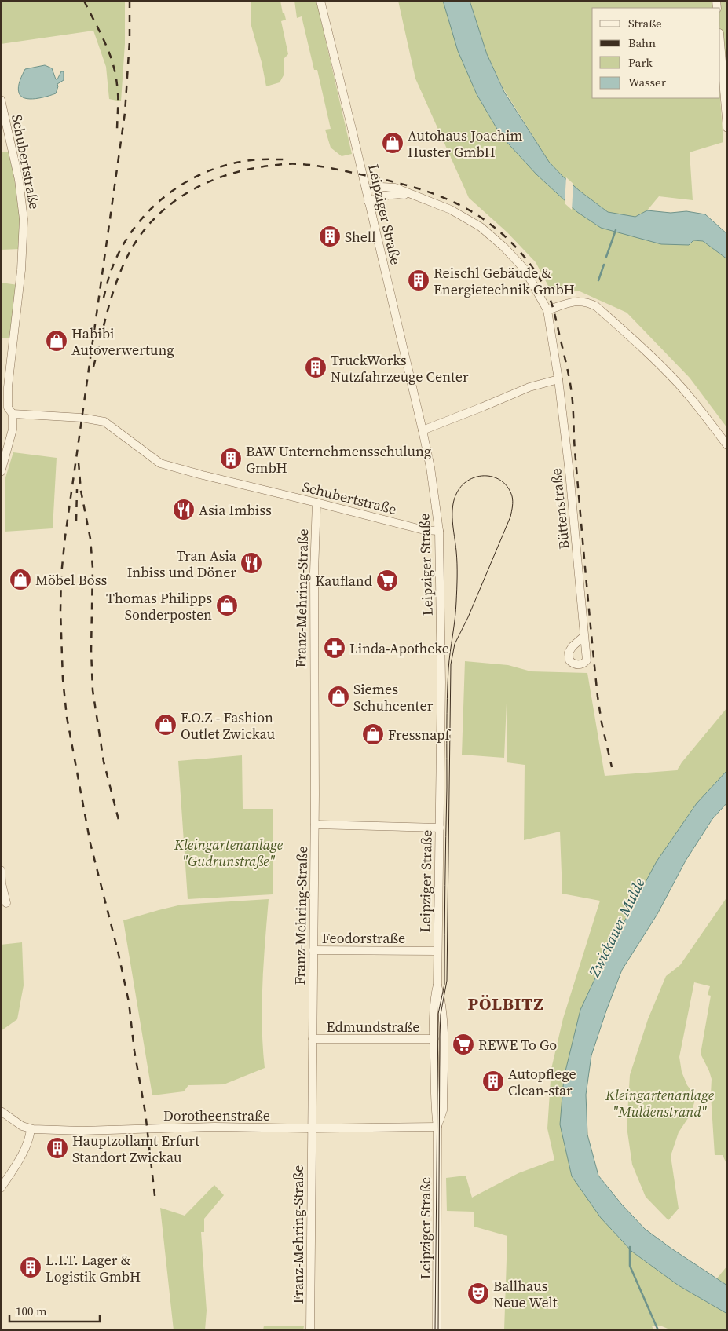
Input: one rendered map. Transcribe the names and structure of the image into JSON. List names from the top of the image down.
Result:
{
  "streets": {
    "street": [
      "Schubertstraße",
      "Leipziger Straße",
      "Büttenstraße",
      "Franz-Mehring-Straße",
      "Feodorstraße",
      "Edmundstraße",
      "Dorotheenstraße"
    ]
  },
  "crossings": [
    ["Schubertstraße", "Leipziger Straße"],
    ["Schubertstraße", "Franz-Mehring-Straße"],
    ["Leipziger Straße", "Büttenstraße"],
    ["Leipziger Straße", "Feodorstraße"],
    ["Leipziger Straße", "Edmundstraße"],
    ["Leipziger Straße", "Dorotheenstraße"],
    ["Franz-Mehring-Straße", "Feodorstraße"],
    ["Franz-Mehring-Straße", "Edmundstraße"],
    ["Franz-Mehring-Straße", "Dorotheenstraße"]
  ],
  "districts": ["PÖLBITZ"],
  "water": ["Zwickauer Mulde"],
  "parks": ["Kleingartenanlage \"Gudrunstraße\"", "Kleingartenanlage \"Muldenstrand\""],
  "places": {
    "shop": [
      "Autohaus Joachim Huster GmbH",
      "Habibi Autoverwertung",
      "Möbel Boss",
      "Thomas Philipps Sonderposten",
      "Siemes Schuhcenter",
      "F.O.Z - Fashion Outlet Zwickau",
      "Fressnapf"
    ],
    "building": [
      "Shell",
      "Reischl Gebäude & Energietechnik GmbH",
      "TruckWorks Nutzfahrzeuge Center",
      "BAW Unternehmensschulung GmbH",
      "Autopflege Clean-star",
      "Hauptzollamt Erfurt Standort Zwickau",
      "L.I.T. Lager & Logistik GmbH"
    ],
    "restaurant": ["Asia Imbiss", "Tran Asia Inbiss und Döner"],
    "supermarket": ["Kaufland", "REWE To Go"],
    "pharmacy": ["Linda-Apotheke"],
    "theatre": ["Ballhaus Neue Welt"]
  },
  "legend": [
    "Straße",
    "Bahn",
    "Park",
    "Wasser"
  ],
  "scale_bar": "100 m"
}
